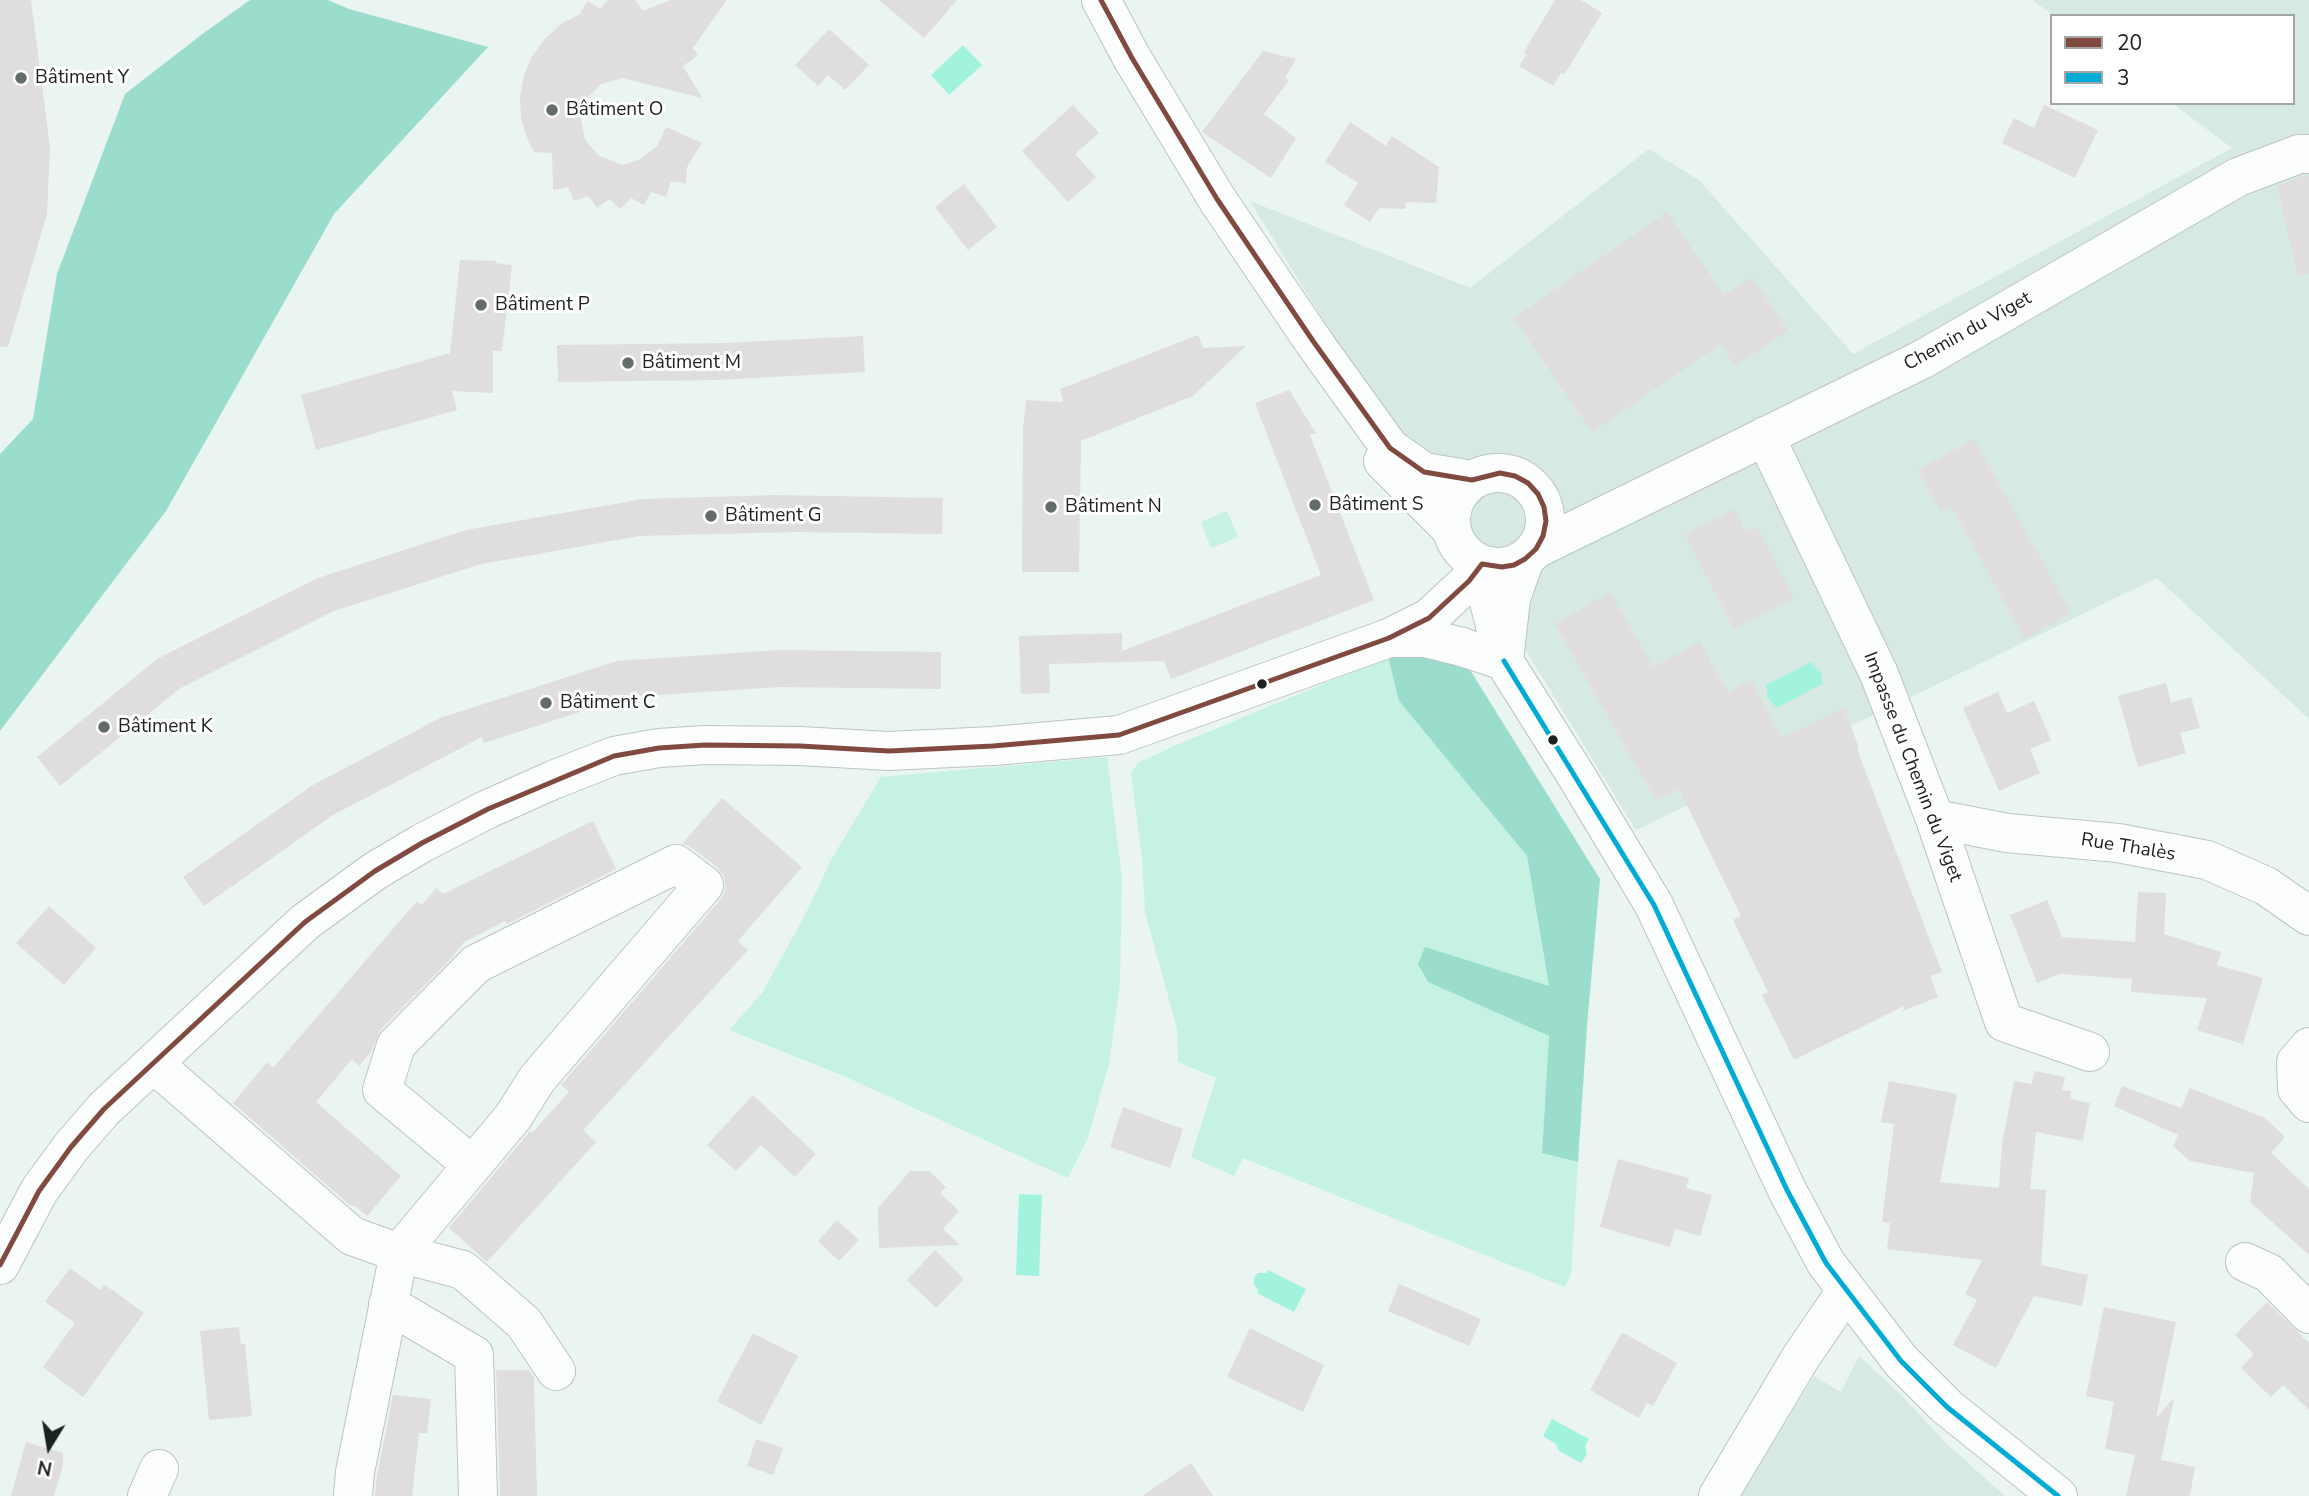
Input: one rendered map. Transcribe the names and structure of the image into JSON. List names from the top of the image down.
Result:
{
  "streets": {
    "street": ["Chemin du Viget", "Impasse du Chemin du Viget", "Rue Thalès"]
  },
  "crossings": [
    ["Chemin du Viget", "Impasse du Chemin du Viget"],
    ["Impasse du Chemin du Viget", "Rue Thalès"]
  ],
  "places": [
    "Bâtiment Y",
    "Bâtiment O",
    "Bâtiment P",
    "Bâtiment M",
    "Bâtiment S",
    "Bâtiment N",
    "Bâtiment G",
    "Bâtiment C",
    "Bâtiment K"
  ],
  "lines": ["transit line 20", "transit line 3"],
  "legend": ["20", "3"],
  "north": "bottom"
}
